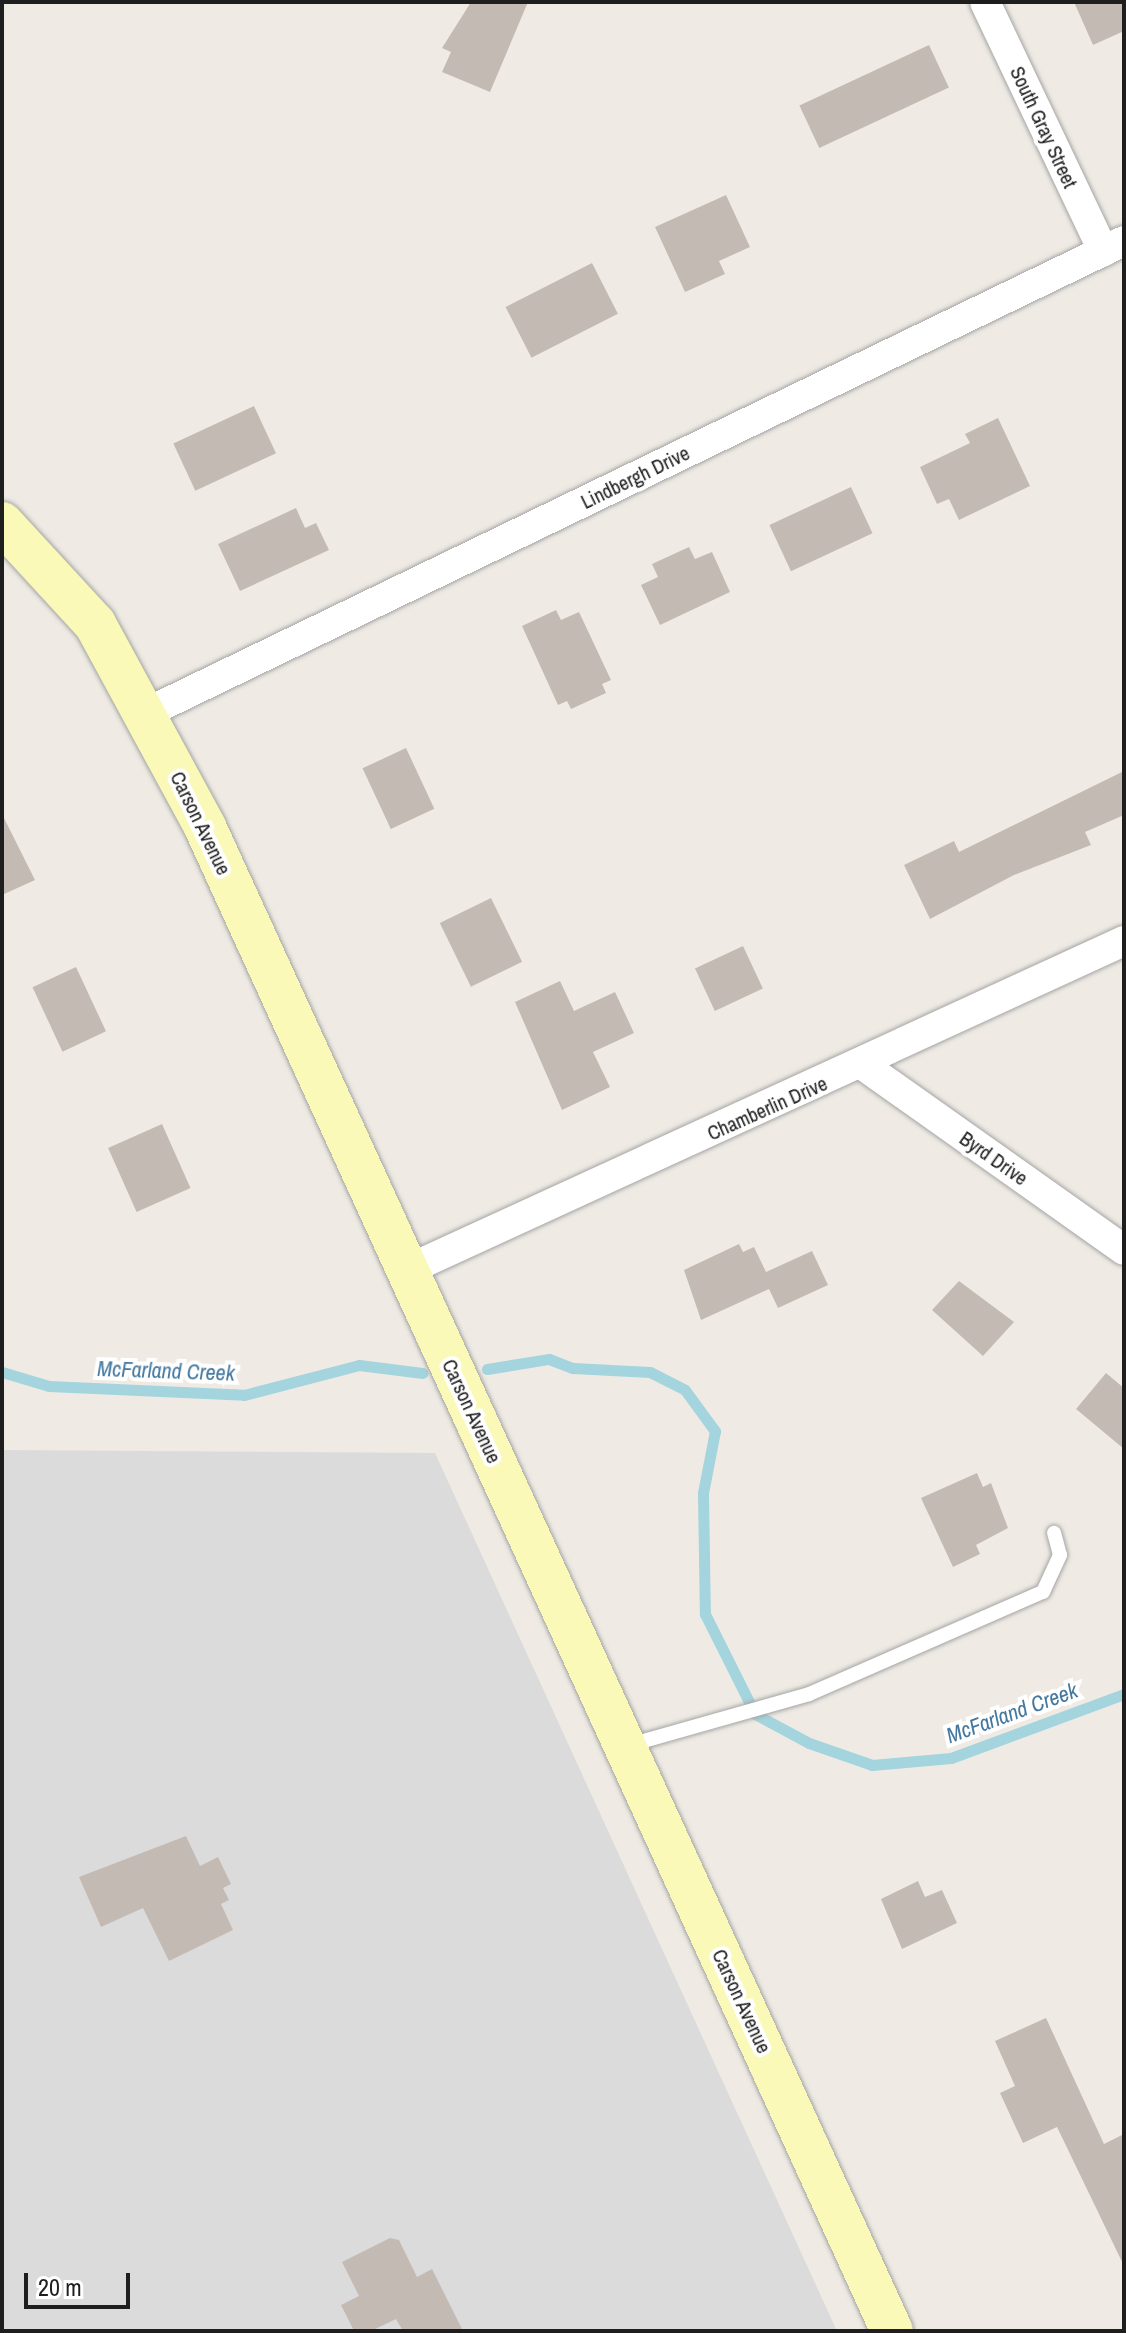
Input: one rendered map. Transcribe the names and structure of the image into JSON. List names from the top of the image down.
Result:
{
  "streets": {
    "main road": ["Carson Avenue"],
    "street": [
      "South Gray Street",
      "Lindbergh Drive",
      "Chamberlin Drive",
      "Byrd Drive"
    ]
  },
  "crossings": [
    ["South Gray Street", "Lindbergh Drive"],
    ["Lindbergh Drive", "Carson Avenue"],
    ["Carson Avenue", "Chamberlin Drive"],
    ["Chamberlin Drive", "Byrd Drive"]
  ],
  "water": ["McFarland Creek"],
  "scale_bar": "20 m"
}
